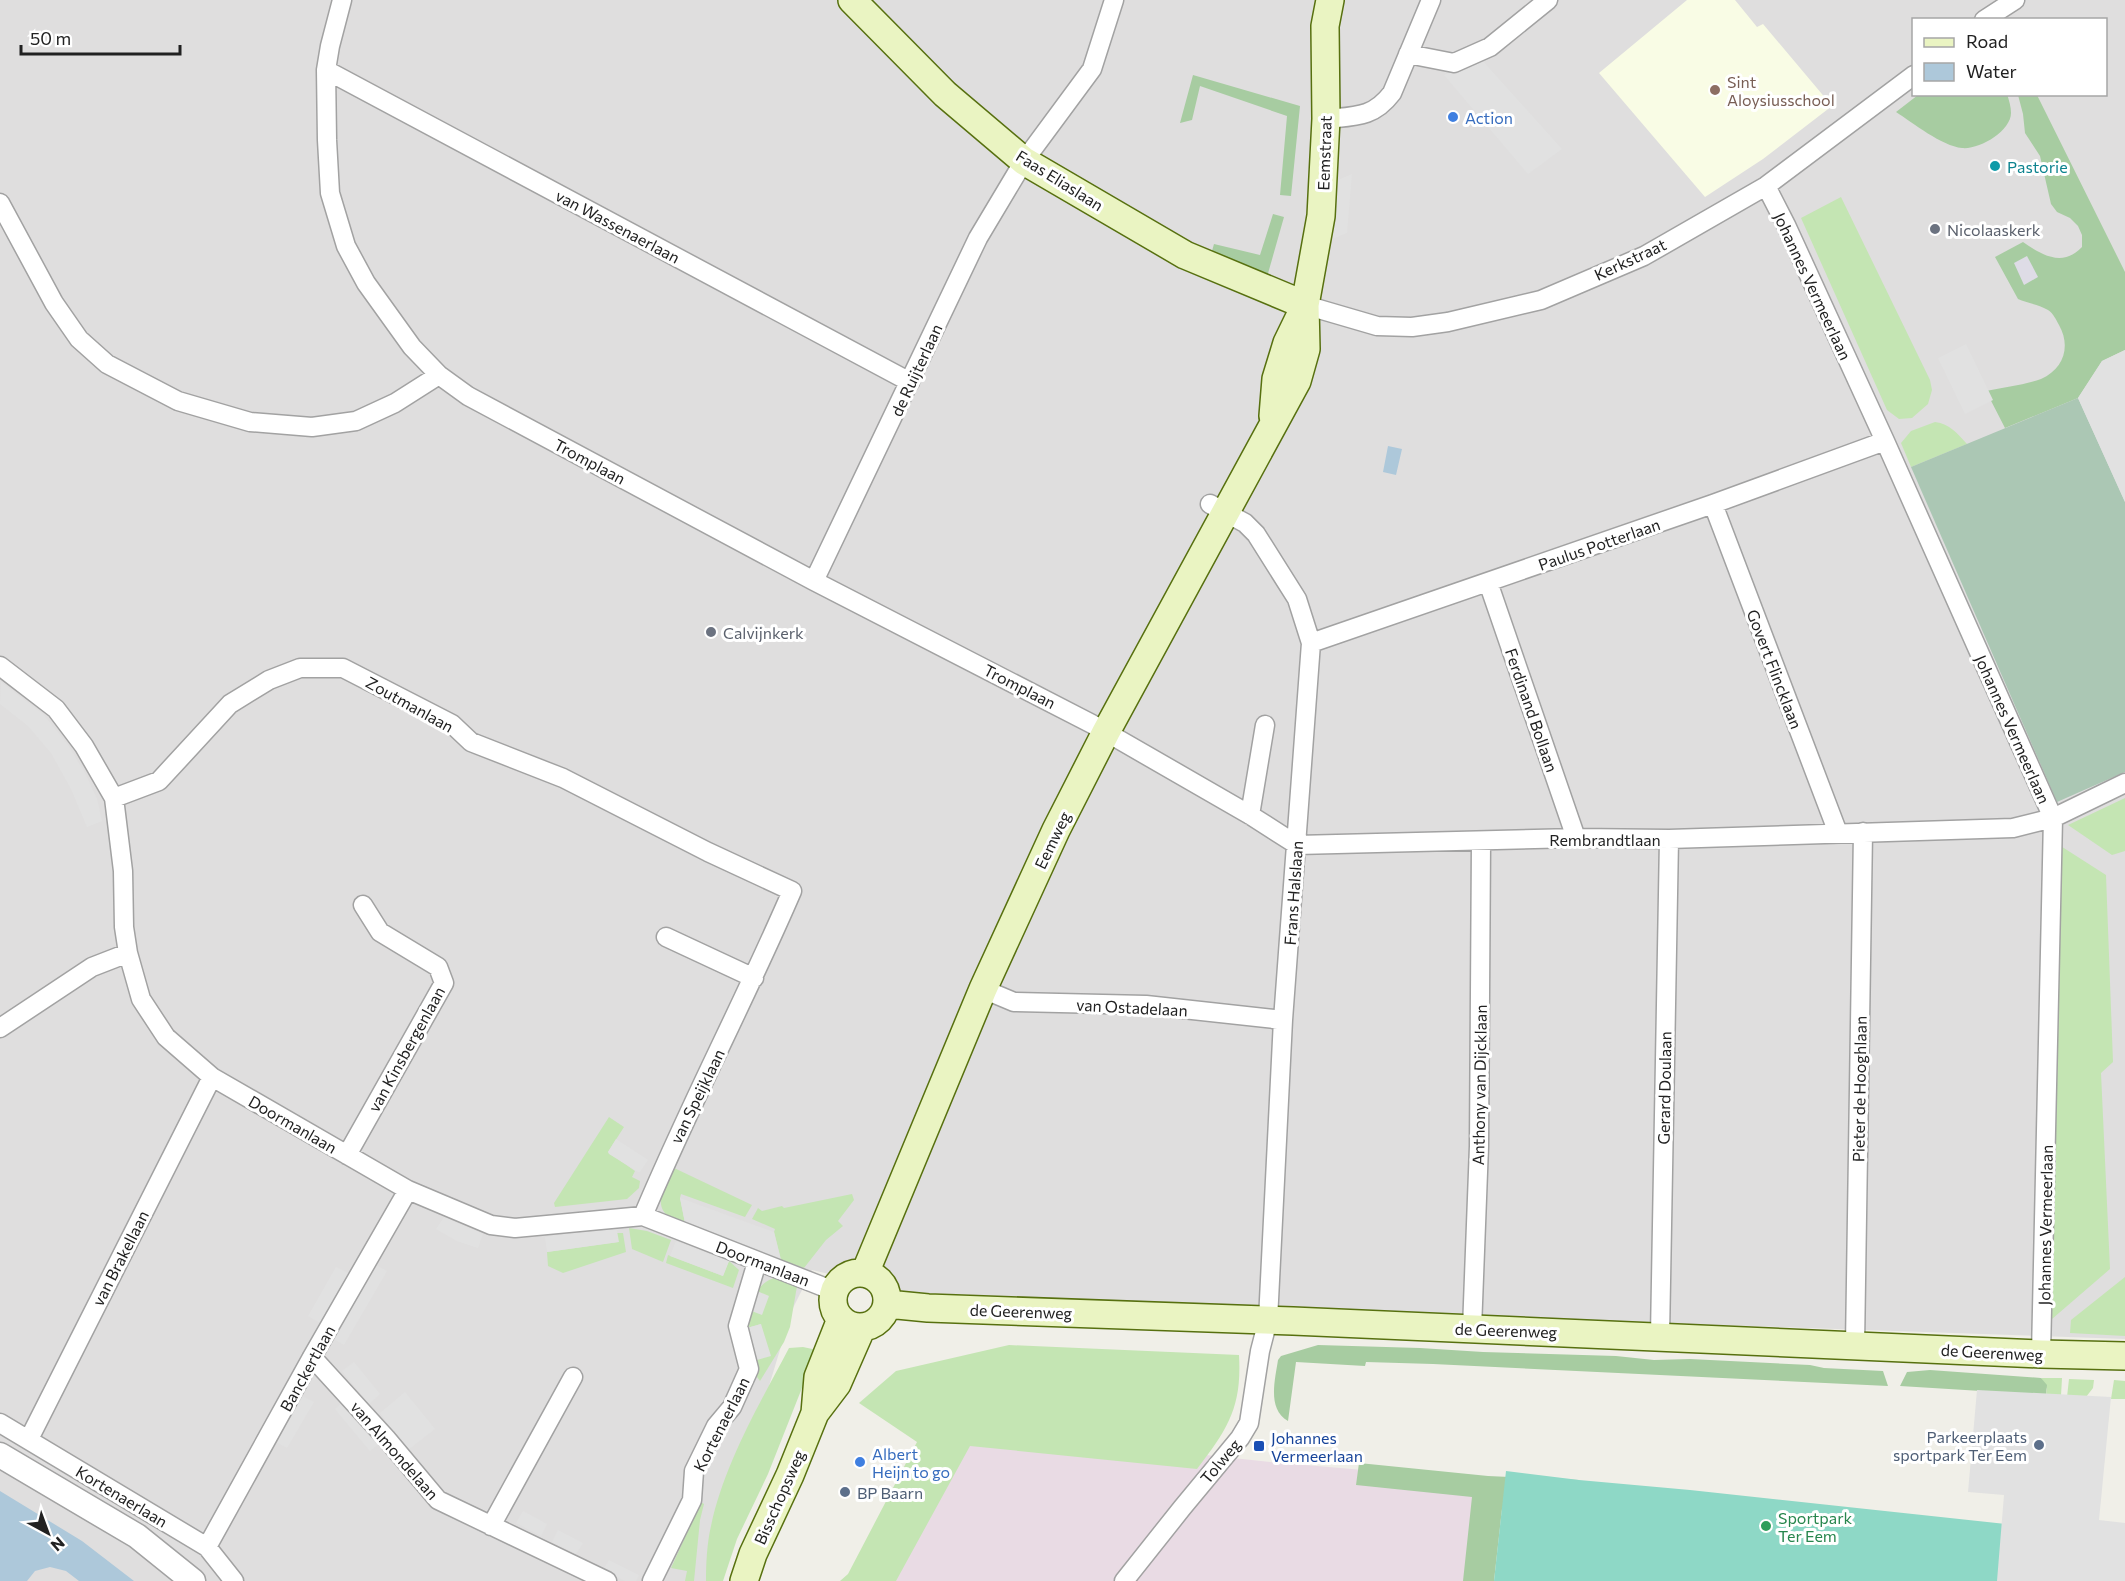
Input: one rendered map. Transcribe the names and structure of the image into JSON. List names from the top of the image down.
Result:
{
  "streets": {
    "main road": [
      "Eemstraat",
      "Faas Eliaslaan",
      "Eemweg",
      "de Geerenweg",
      "Bisschopsweg"
    ],
    "street": [
      "van Wassenaerlaan",
      "Kerkstraat",
      "Johannes Vermeerlaan",
      "de Ruijterlaan",
      "Tromplaan",
      "Paulus Potterlaan",
      "Govert Flincklaan",
      "Zoutmanlaan",
      "Ferdinand Bollaan",
      "Rembrandtlaan",
      "Frans Halslaan",
      "van Ostadelaan",
      "van Kinsbergenlaan",
      "Anthony van Dijcklaan",
      "Gerard Doulaan",
      "Pieter de Hooghlaan",
      "van Speijklaan",
      "Doormanlaan",
      "van Brakellaan",
      "Banckertlaan",
      "Kortenaerlaan",
      "van Almondelaan",
      "Tolweg"
    ]
  },
  "crossings": [
    ["Eemstraat", "Faas Eliaslaan"],
    ["Eemstraat", "Kerkstraat"],
    ["Eemstraat", "Eemweg"],
    ["Faas Eliaslaan", "Kerkstraat"],
    ["Faas Eliaslaan", "de Ruijterlaan"],
    ["Faas Eliaslaan", "Eemweg"],
    ["van Wassenaerlaan", "de Ruijterlaan"],
    ["van Wassenaerlaan", "Tromplaan"],
    ["Kerkstraat", "Johannes Vermeerlaan"],
    ["Kerkstraat", "Eemweg"],
    ["Johannes Vermeerlaan", "Paulus Potterlaan"],
    ["Johannes Vermeerlaan", "Rembrandtlaan"],
    ["Johannes Vermeerlaan", "de Geerenweg"],
    ["de Ruijterlaan", "Tromplaan"],
    ["Tromplaan", "Eemweg"],
    ["Paulus Potterlaan", "Govert Flincklaan"],
    ["Paulus Potterlaan", "Ferdinand Bollaan"],
    ["Paulus Potterlaan", "Frans Halslaan"],
    ["Govert Flincklaan", "Rembrandtlaan"],
    ["Zoutmanlaan", "van Speijklaan"],
    ["Zoutmanlaan", "Doormanlaan"],
    ["Ferdinand Bollaan", "Rembrandtlaan"],
    ["Rembrandtlaan", "Frans Halslaan"],
    ["Rembrandtlaan", "Anthony van Dijcklaan"],
    ["Rembrandtlaan", "Gerard Doulaan"],
    ["Rembrandtlaan", "Pieter de Hooghlaan"],
    ["Eemweg", "Frans Halslaan"],
    ["Eemweg", "van Ostadelaan"],
    ["Eemweg", "Doormanlaan"],
    ["Eemweg", "de Geerenweg"],
    ["Eemweg", "Bisschopsweg"],
    ["Frans Halslaan", "van Ostadelaan"],
    ["Frans Halslaan", "de Geerenweg"],
    ["Frans Halslaan", "Tolweg"],
    ["van Kinsbergenlaan", "Doormanlaan"],
    ["Anthony van Dijcklaan", "de Geerenweg"],
    ["Gerard Doulaan", "de Geerenweg"],
    ["Pieter de Hooghlaan", "de Geerenweg"],
    ["van Speijklaan", "Doormanlaan"],
    ["Doormanlaan", "van Brakellaan"],
    ["Doormanlaan", "de Geerenweg"],
    ["Doormanlaan", "Banckertlaan"],
    ["Doormanlaan", "Kortenaerlaan"],
    ["Doormanlaan", "Bisschopsweg"],
    ["van Brakellaan", "Kortenaerlaan"],
    ["de Geerenweg", "Tolweg"],
    ["de Geerenweg", "Bisschopsweg"],
    ["Banckertlaan", "Kortenaerlaan"],
    ["Banckertlaan", "van Almondelaan"]
  ],
  "places": {
    "other": [
      "Sint Aloysiusschool",
      "Action",
      "Pastorie",
      "Nicolaaskerk",
      "Calvijnkerk",
      "Parkeerplaats sportpark Ter Eem",
      "Albert Heijn to go",
      "BP Baarn",
      "Sportpark Ter Eem"
    ],
    "transit": ["Johannes Vermeerlaan"]
  },
  "legend": ["Road", "Water"],
  "scale_bar": "50 m",
  "north": "bottom right"
}
